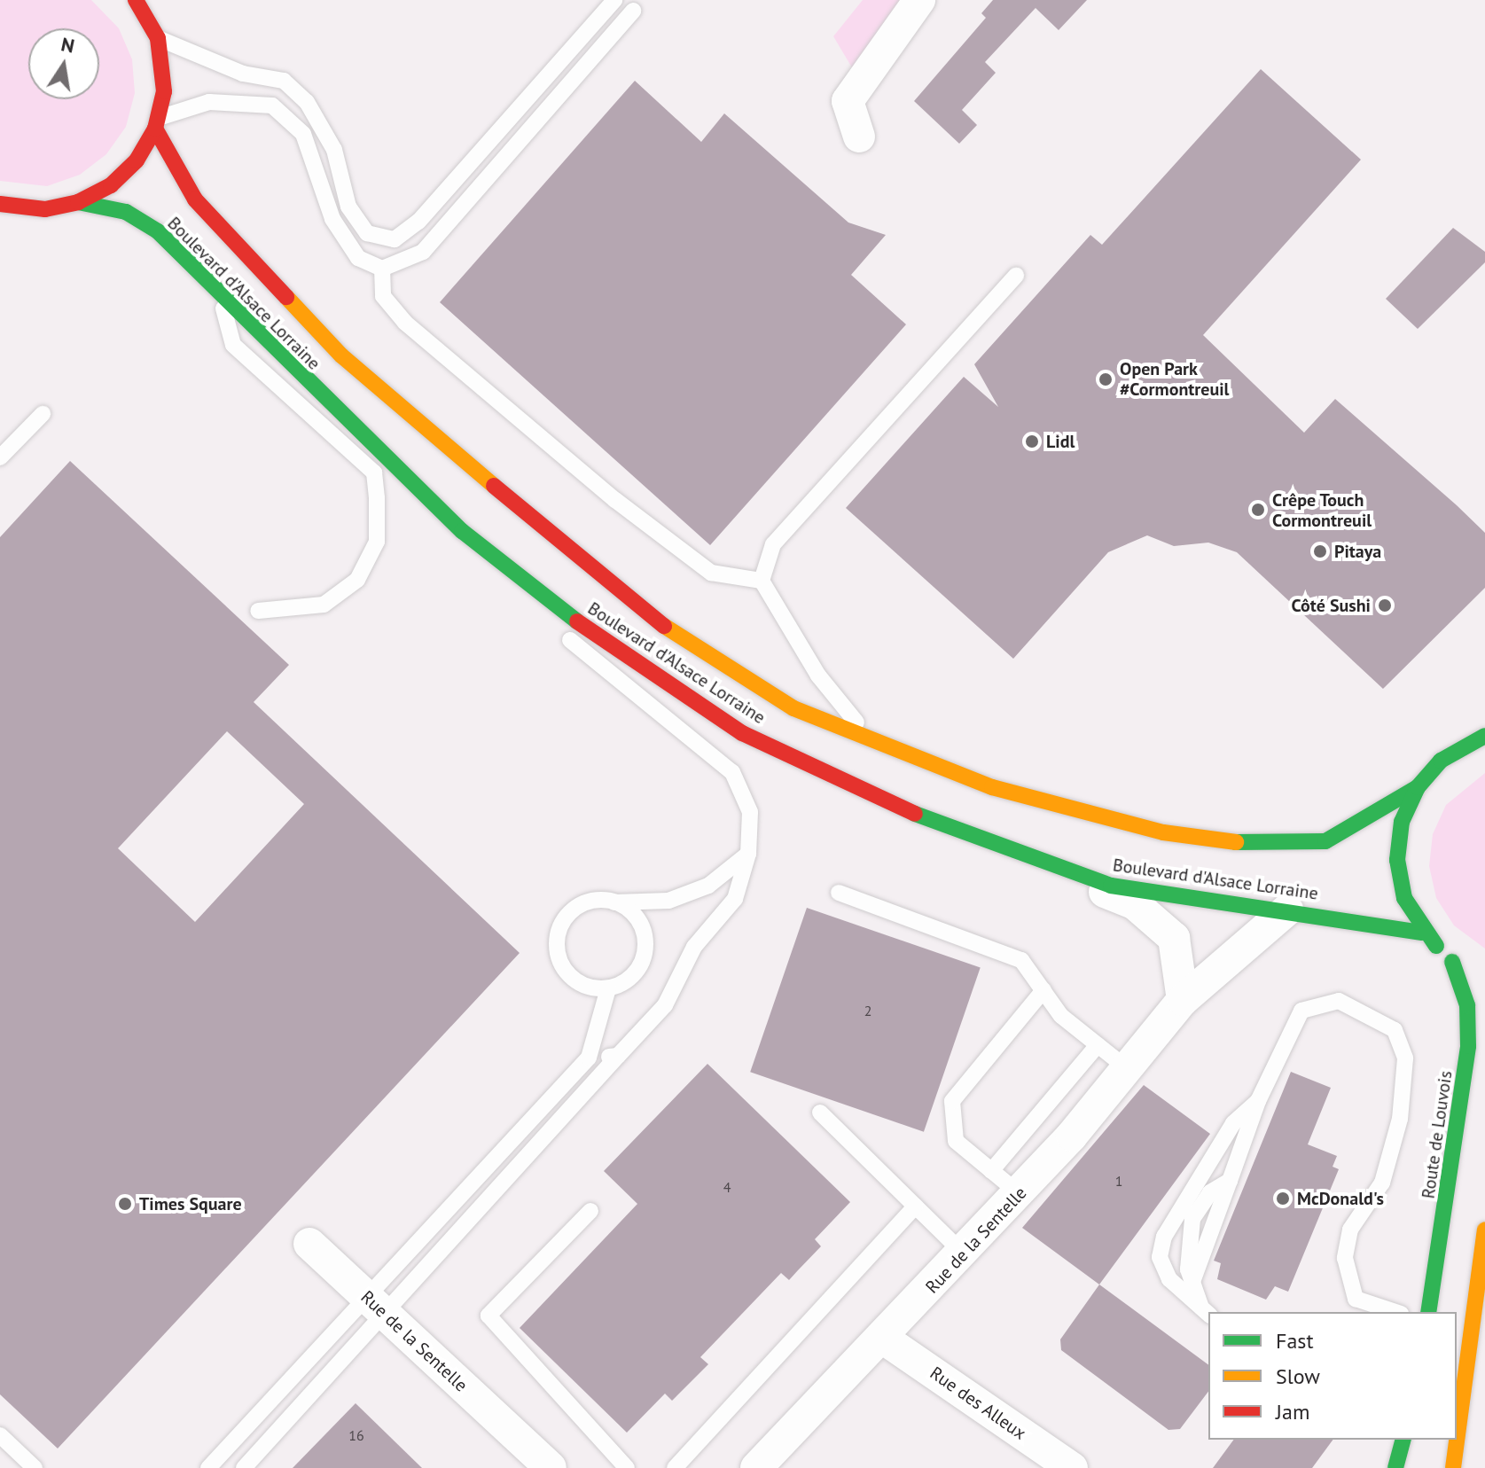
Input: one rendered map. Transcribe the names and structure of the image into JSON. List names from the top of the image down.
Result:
{
  "streets": {
    "main road": ["Boulevard d'Alsace Lorraine", "Route de Louvois"],
    "street": ["Rue de la Sentelle", "Rue des Alleux"]
  },
  "crossings": [
    ["Boulevard d'Alsace Lorraine", "Rue de la Sentelle"],
    ["Rue de la Sentelle", "Rue des Alleux"]
  ],
  "places": [
    "Open Park #Cormontreuil",
    "Lidl",
    "Crêpe Touch Cormontreuil",
    "Pitaya",
    "Côté Sushi",
    "McDonald's",
    "Times Square"
  ],
  "house_numbers": [
    "2",
    "1",
    "4",
    "16"
  ],
  "legend": ["Fast", "Slow", "Jam"],
  "north": "top"
}
